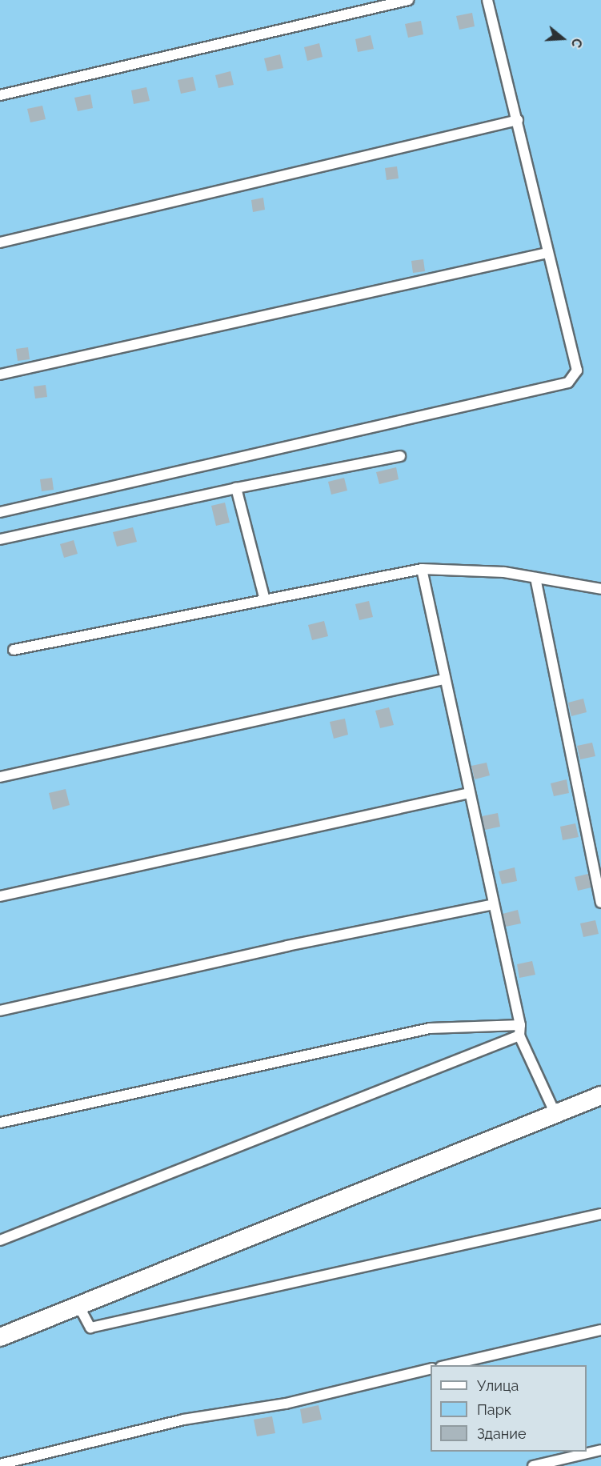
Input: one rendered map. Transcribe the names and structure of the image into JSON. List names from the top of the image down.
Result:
{
  "legend": ["Улица", "Парк", "Здание"],
  "north": "right"
}
